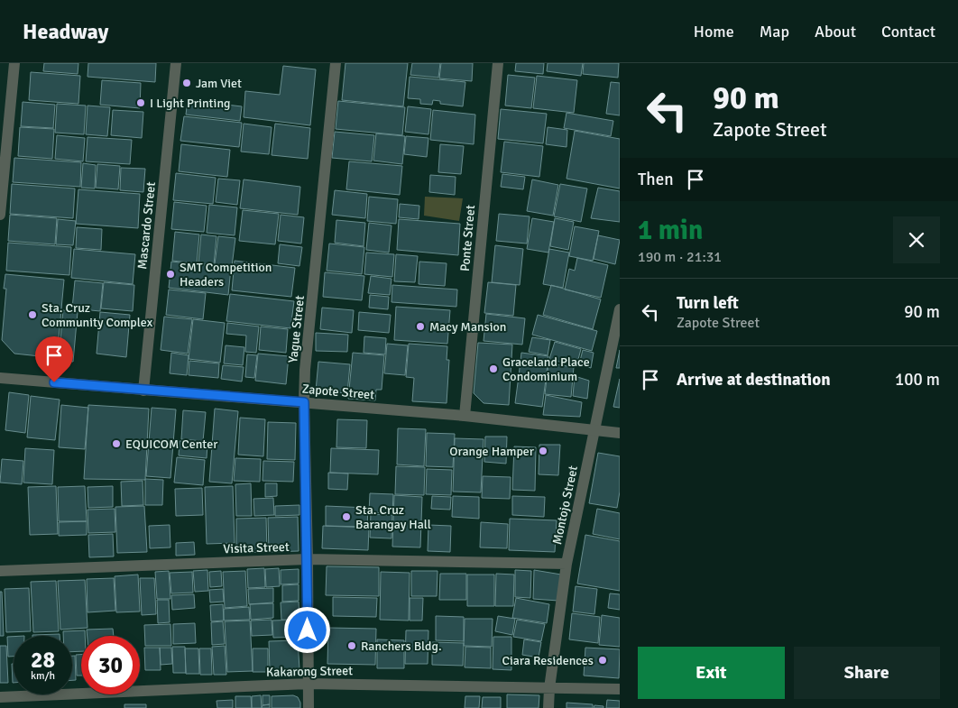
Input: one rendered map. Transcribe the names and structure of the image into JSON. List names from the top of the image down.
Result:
{
  "streets": {
    "street": [
      "Mascardo Street",
      "Ponte Street",
      "Yague Street",
      "Zapote Street",
      "Montojo Street",
      "Visita Street",
      "Kakarong Street"
    ]
  },
  "crossings": [
    ["Mascardo Street", "Zapote Street"],
    ["Ponte Street", "Zapote Street"],
    ["Yague Street", "Zapote Street"],
    ["Yague Street", "Visita Street"],
    ["Yague Street", "Kakarong Street"],
    ["Zapote Street", "Montojo Street"],
    ["Montojo Street", "Visita Street"],
    ["Montojo Street", "Kakarong Street"]
  ],
  "places": [
    "Jam Viet",
    "I Light Printing",
    "SMT Competition Headers",
    "Sta. Cruz Community Complex",
    "Macy Mansion",
    "Graceland Place Condominium",
    "EQUICOM Center",
    "Orange Hamper",
    "Sta. Cruz Barangay Hall",
    "Ranchers Bldg.",
    "Ciara Residences"
  ],
  "page": {
    "header": "Headway",
    "nav": [
      "Home",
      "Map",
      "About",
      "Contact"
    ],
    "turn": ["90 m", "Zapote Street"],
    "then": "Then",
    "heading": ["1 min", "190 m · 21:31"],
    "list": [
      {
        "name": "Turn left",
        "note": "Zapote Street",
        "value": "90 m"
      },
      {
        "name": "Arrive at destination",
        "value": "100 m"
      }
    ],
    "speed": "28 km/h",
    "limit": "30",
    "buttons": ["Exit", "Share"]
  }
}
